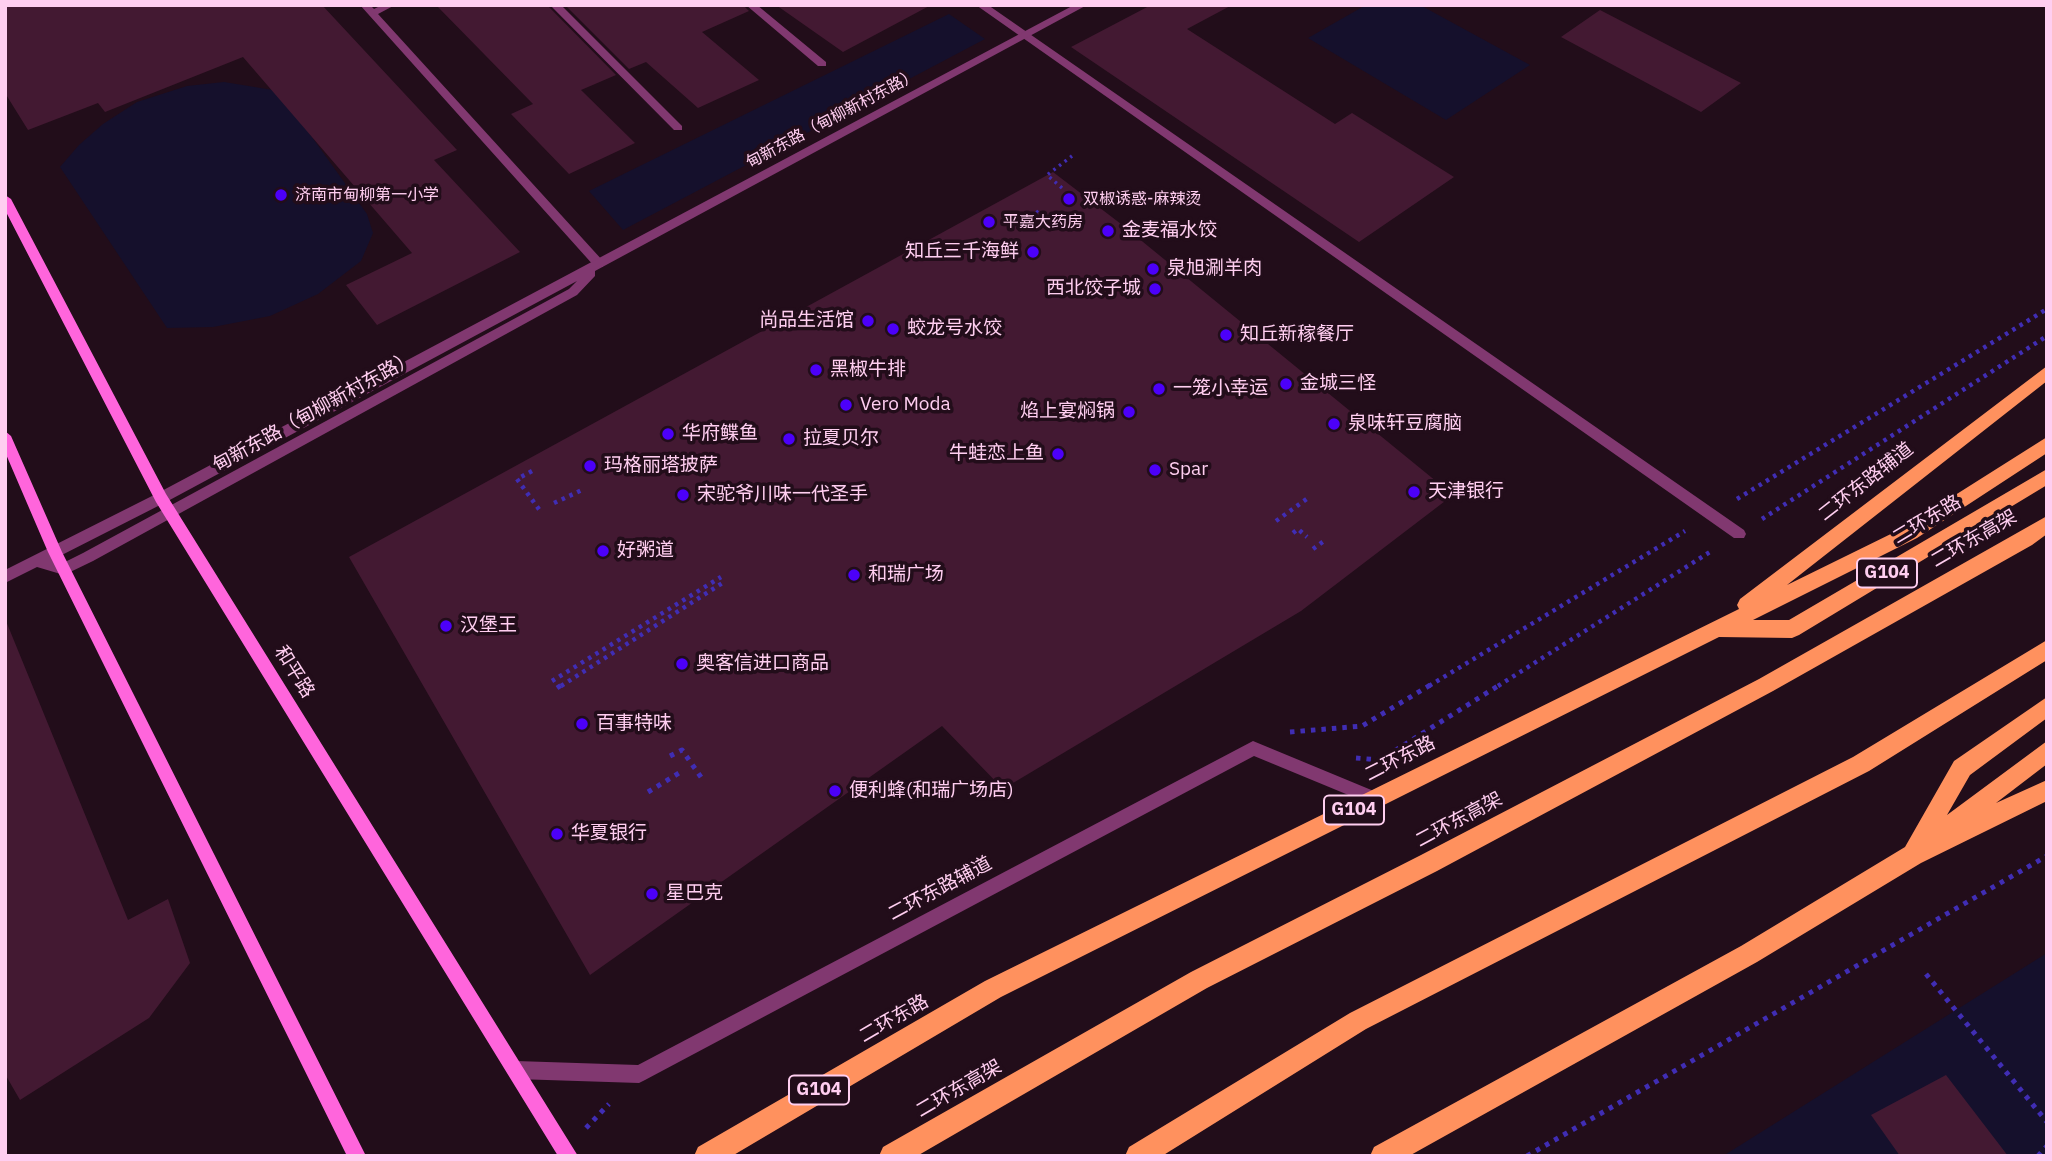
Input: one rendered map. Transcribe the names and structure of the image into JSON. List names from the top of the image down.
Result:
{
  "streets": {
    "highway": [
      "二环东路辅道",
      "二环东路",
      "二环东高架",
      "G104"
    ],
    "main road": ["和平路"],
    "street": ["甸新东路（甸柳新村东路）"]
  },
  "crossings": [
    ["甸新东路（甸柳新村东路）", "和平路"],
    ["二环东路辅道", "二环东路"],
    ["二环东路辅道", "和平路"]
  ],
  "places": [
    "济南市甸柳第一小学",
    "双椒诱惑-麻辣烫",
    "平嘉大药房",
    "金麦福水饺",
    "知丘三千海鲜",
    "泉旭涮羊肉",
    "西北饺子城",
    "尚品生活馆",
    "蛟龙号水饺",
    "知丘新稼餐厅",
    "黑椒牛排",
    "金城三怪",
    "一笼小幸运",
    "Vero Moda",
    "焰上宴焖锅",
    "泉味轩豆腐脑",
    "华府鲽鱼",
    "拉夏贝尔",
    "牛蛙恋上鱼",
    "玛格丽塔披萨",
    "Spar",
    "天津银行",
    "宋驼爷川味一代圣手",
    "好粥道",
    "和瑞广场",
    "汉堡王",
    "奥客信进口商品",
    "百事特味",
    "便利蜂(和瑞广场店)",
    "华夏银行",
    "星巴克"
  ]
}
